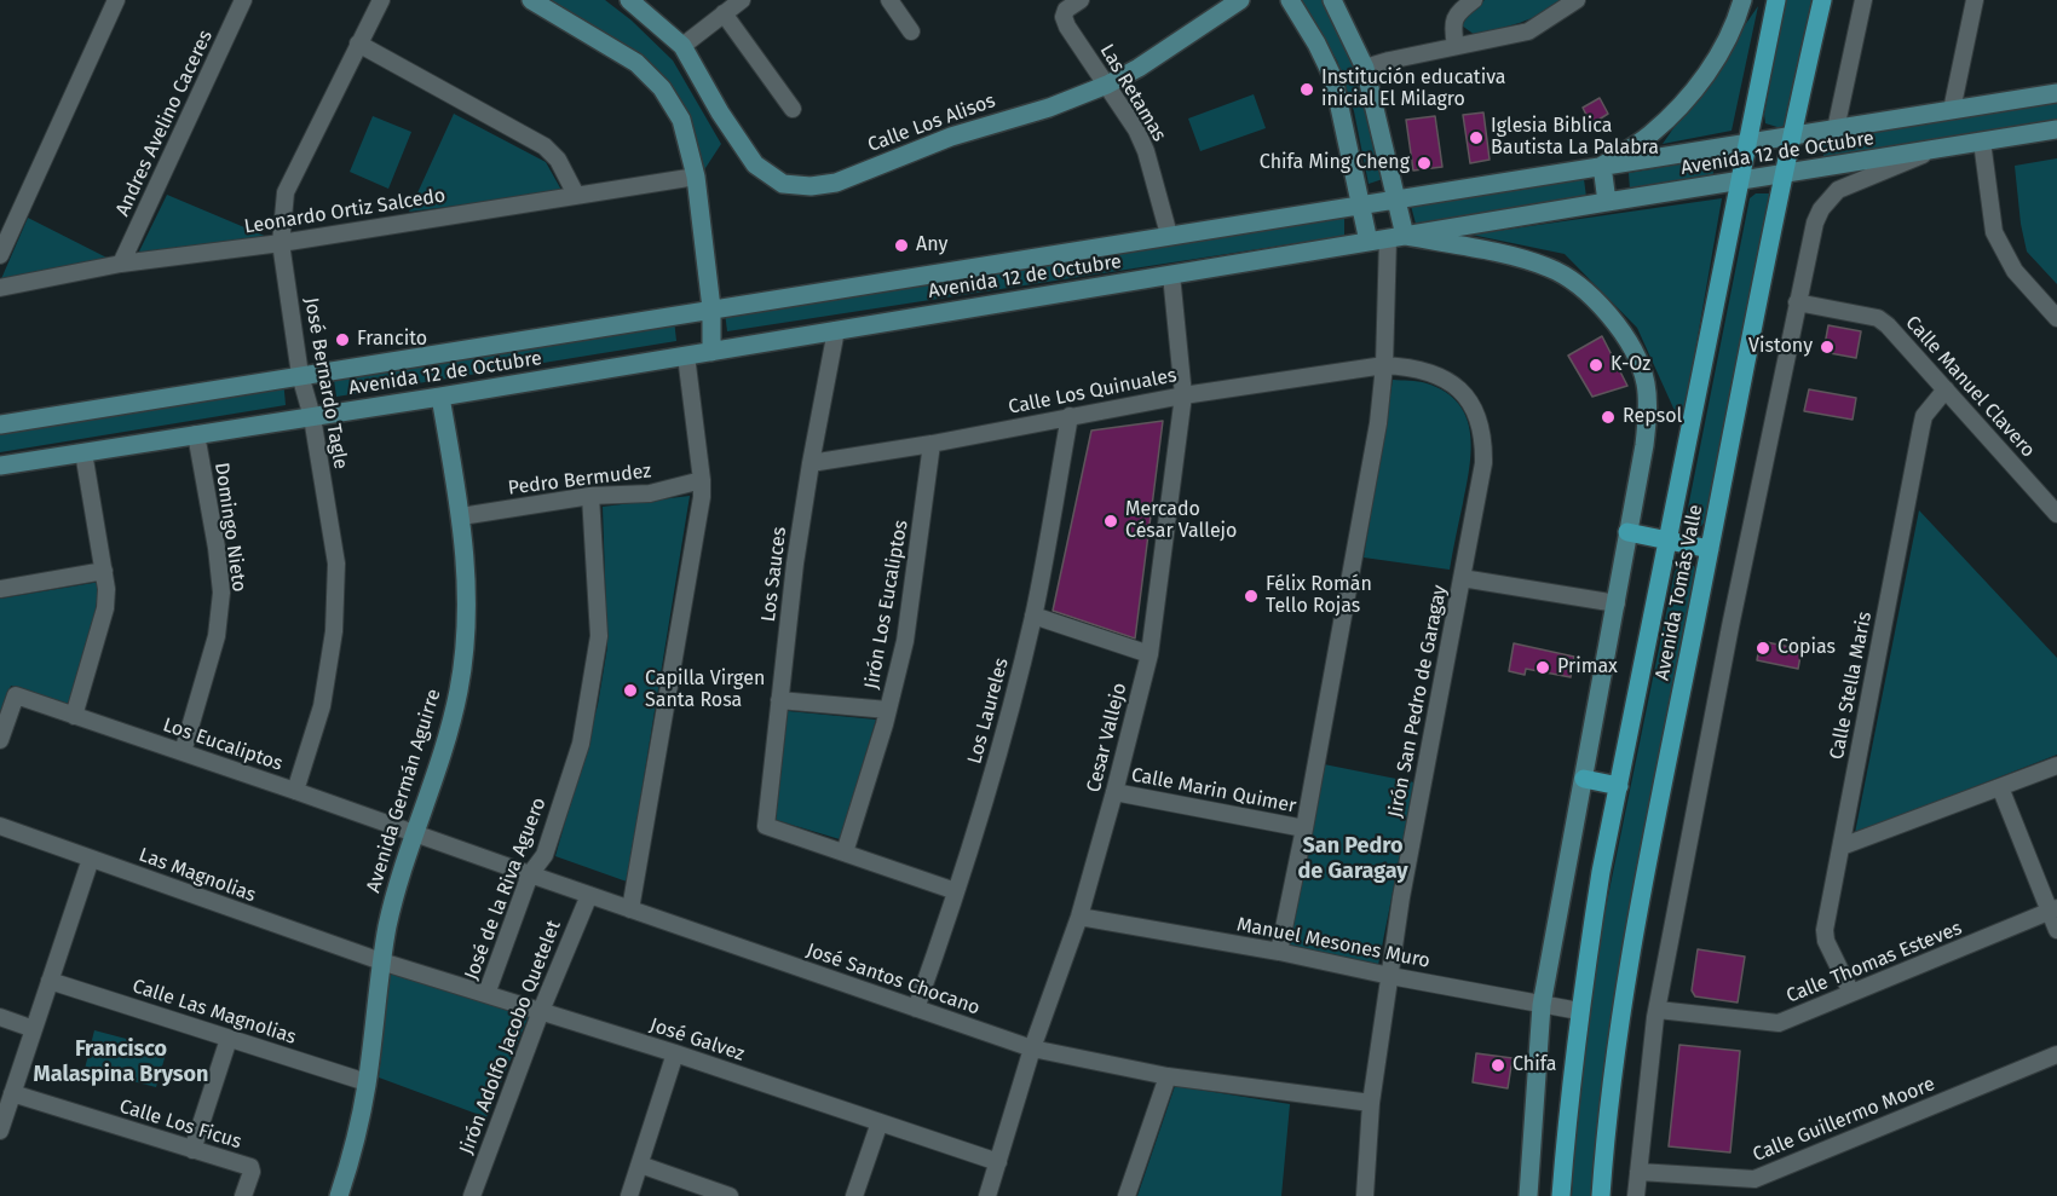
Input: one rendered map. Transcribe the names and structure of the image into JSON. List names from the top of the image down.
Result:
{
  "streets": {
    "main road": [
      "Calle Los Alisos",
      "Avenida 12 de Octubre",
      "Avenida Tomás Valle",
      "Avenida Germán Aguirre"
    ],
    "street": [
      "Las Retamas",
      "Andres Avelino Caceres",
      "Leonardo Ortiz Salcedo",
      "José Bernardo Tagle",
      "Calle Manuel Clavero",
      "Calle Los Quinuales",
      "Pedro Bermudez",
      "Domingo Nieto",
      "Los Sauces",
      "Jirón Los Eucaliptos",
      "Calle Stella Maris",
      "Jirón San Pedro de Garagay",
      "Los Laureles",
      "Cesar Vallejo",
      "Los Eucaliptos",
      "Calle Marin Quimer",
      "Las Magnolias",
      "José de la Riva Aguero",
      "Manuel Mesones Muro",
      "Calle Thomas Esteves",
      "José Santos Chocano",
      "Calle Las Magnolias",
      "Jirón Adolfo Jacobo Quetelet",
      "José Galvez",
      "Calle Guillermo Moore",
      "Calle Los Ficus"
    ]
  },
  "crossings": [
    ["Las Retamas", "Calle Los Alisos"],
    ["Las Retamas", "Avenida 12 de Octubre"],
    ["Andres Avelino Caceres", "Leonardo Ortiz Salcedo"],
    ["Avenida 12 de Octubre", "José Bernardo Tagle"],
    ["Avenida 12 de Octubre", "Domingo Nieto"],
    ["Avenida 12 de Octubre", "Los Sauces"],
    ["Avenida 12 de Octubre", "Avenida Tomás Valle"],
    ["Avenida 12 de Octubre", "Cesar Vallejo"],
    ["Avenida 12 de Octubre", "Avenida Germán Aguirre"],
    ["Leonardo Ortiz Salcedo", "José Bernardo Tagle"],
    ["José Bernardo Tagle", "Los Eucaliptos"],
    ["Calle Manuel Clavero", "Calle Stella Maris"],
    ["Calle Los Quinuales", "Los Sauces"],
    ["Calle Los Quinuales", "Jirón Los Eucaliptos"],
    ["Calle Los Quinuales", "Jirón San Pedro de Garagay"],
    ["Calle Los Quinuales", "Los Laureles"],
    ["Calle Los Quinuales", "Cesar Vallejo"],
    ["Pedro Bermudez", "Avenida Germán Aguirre"],
    ["Pedro Bermudez", "José de la Riva Aguero"],
    ["Domingo Nieto", "Los Eucaliptos"],
    ["Los Sauces", "Jirón Los Eucaliptos"],
    ["Avenida Tomás Valle", "Manuel Mesones Muro"],
    ["Calle Stella Maris", "Calle Thomas Esteves"],
    ["Jirón San Pedro de Garagay", "Manuel Mesones Muro"],
    ["Jirón San Pedro de Garagay", "José Santos Chocano"],
    ["Los Laureles", "José Santos Chocano"],
    ["Cesar Vallejo", "Calle Marin Quimer"],
    ["Cesar Vallejo", "Manuel Mesones Muro"],
    ["Cesar Vallejo", "José Santos Chocano"],
    ["Cesar Vallejo", "José Galvez"],
    ["Los Eucaliptos", "Avenida Germán Aguirre"],
    ["Los Eucaliptos", "José Santos Chocano"],
    ["Avenida Germán Aguirre", "Las Magnolias"],
    ["Avenida Germán Aguirre", "José Santos Chocano"],
    ["Avenida Germán Aguirre", "Calle Las Magnolias"],
    ["Avenida Germán Aguirre", "José Galvez"],
    ["Las Magnolias", "José Galvez"],
    ["José de la Riva Aguero", "José Santos Chocano"],
    ["José de la Riva Aguero", "José Galvez"],
    ["José Santos Chocano", "Jirón Adolfo Jacobo Quetelet"],
    ["Jirón Adolfo Jacobo Quetelet", "José Galvez"]
  ],
  "districts": ["San Pedro de Garagay", "Francisco Malaspina Bryson"],
  "places": [
    "Institución educativa inicial El Milagro",
    "Iglesia Biblica Bautista La Palabra",
    "Chifa Ming Cheng",
    "Any",
    "Francito",
    "Vistony",
    "K-Oz",
    "Repsol",
    "Mercado César Vallejo",
    "Félix Román Tello Rojas",
    "Copias",
    "Primax",
    "Capilla Virgen Santa Rosa",
    "Chifa"
  ]
}
